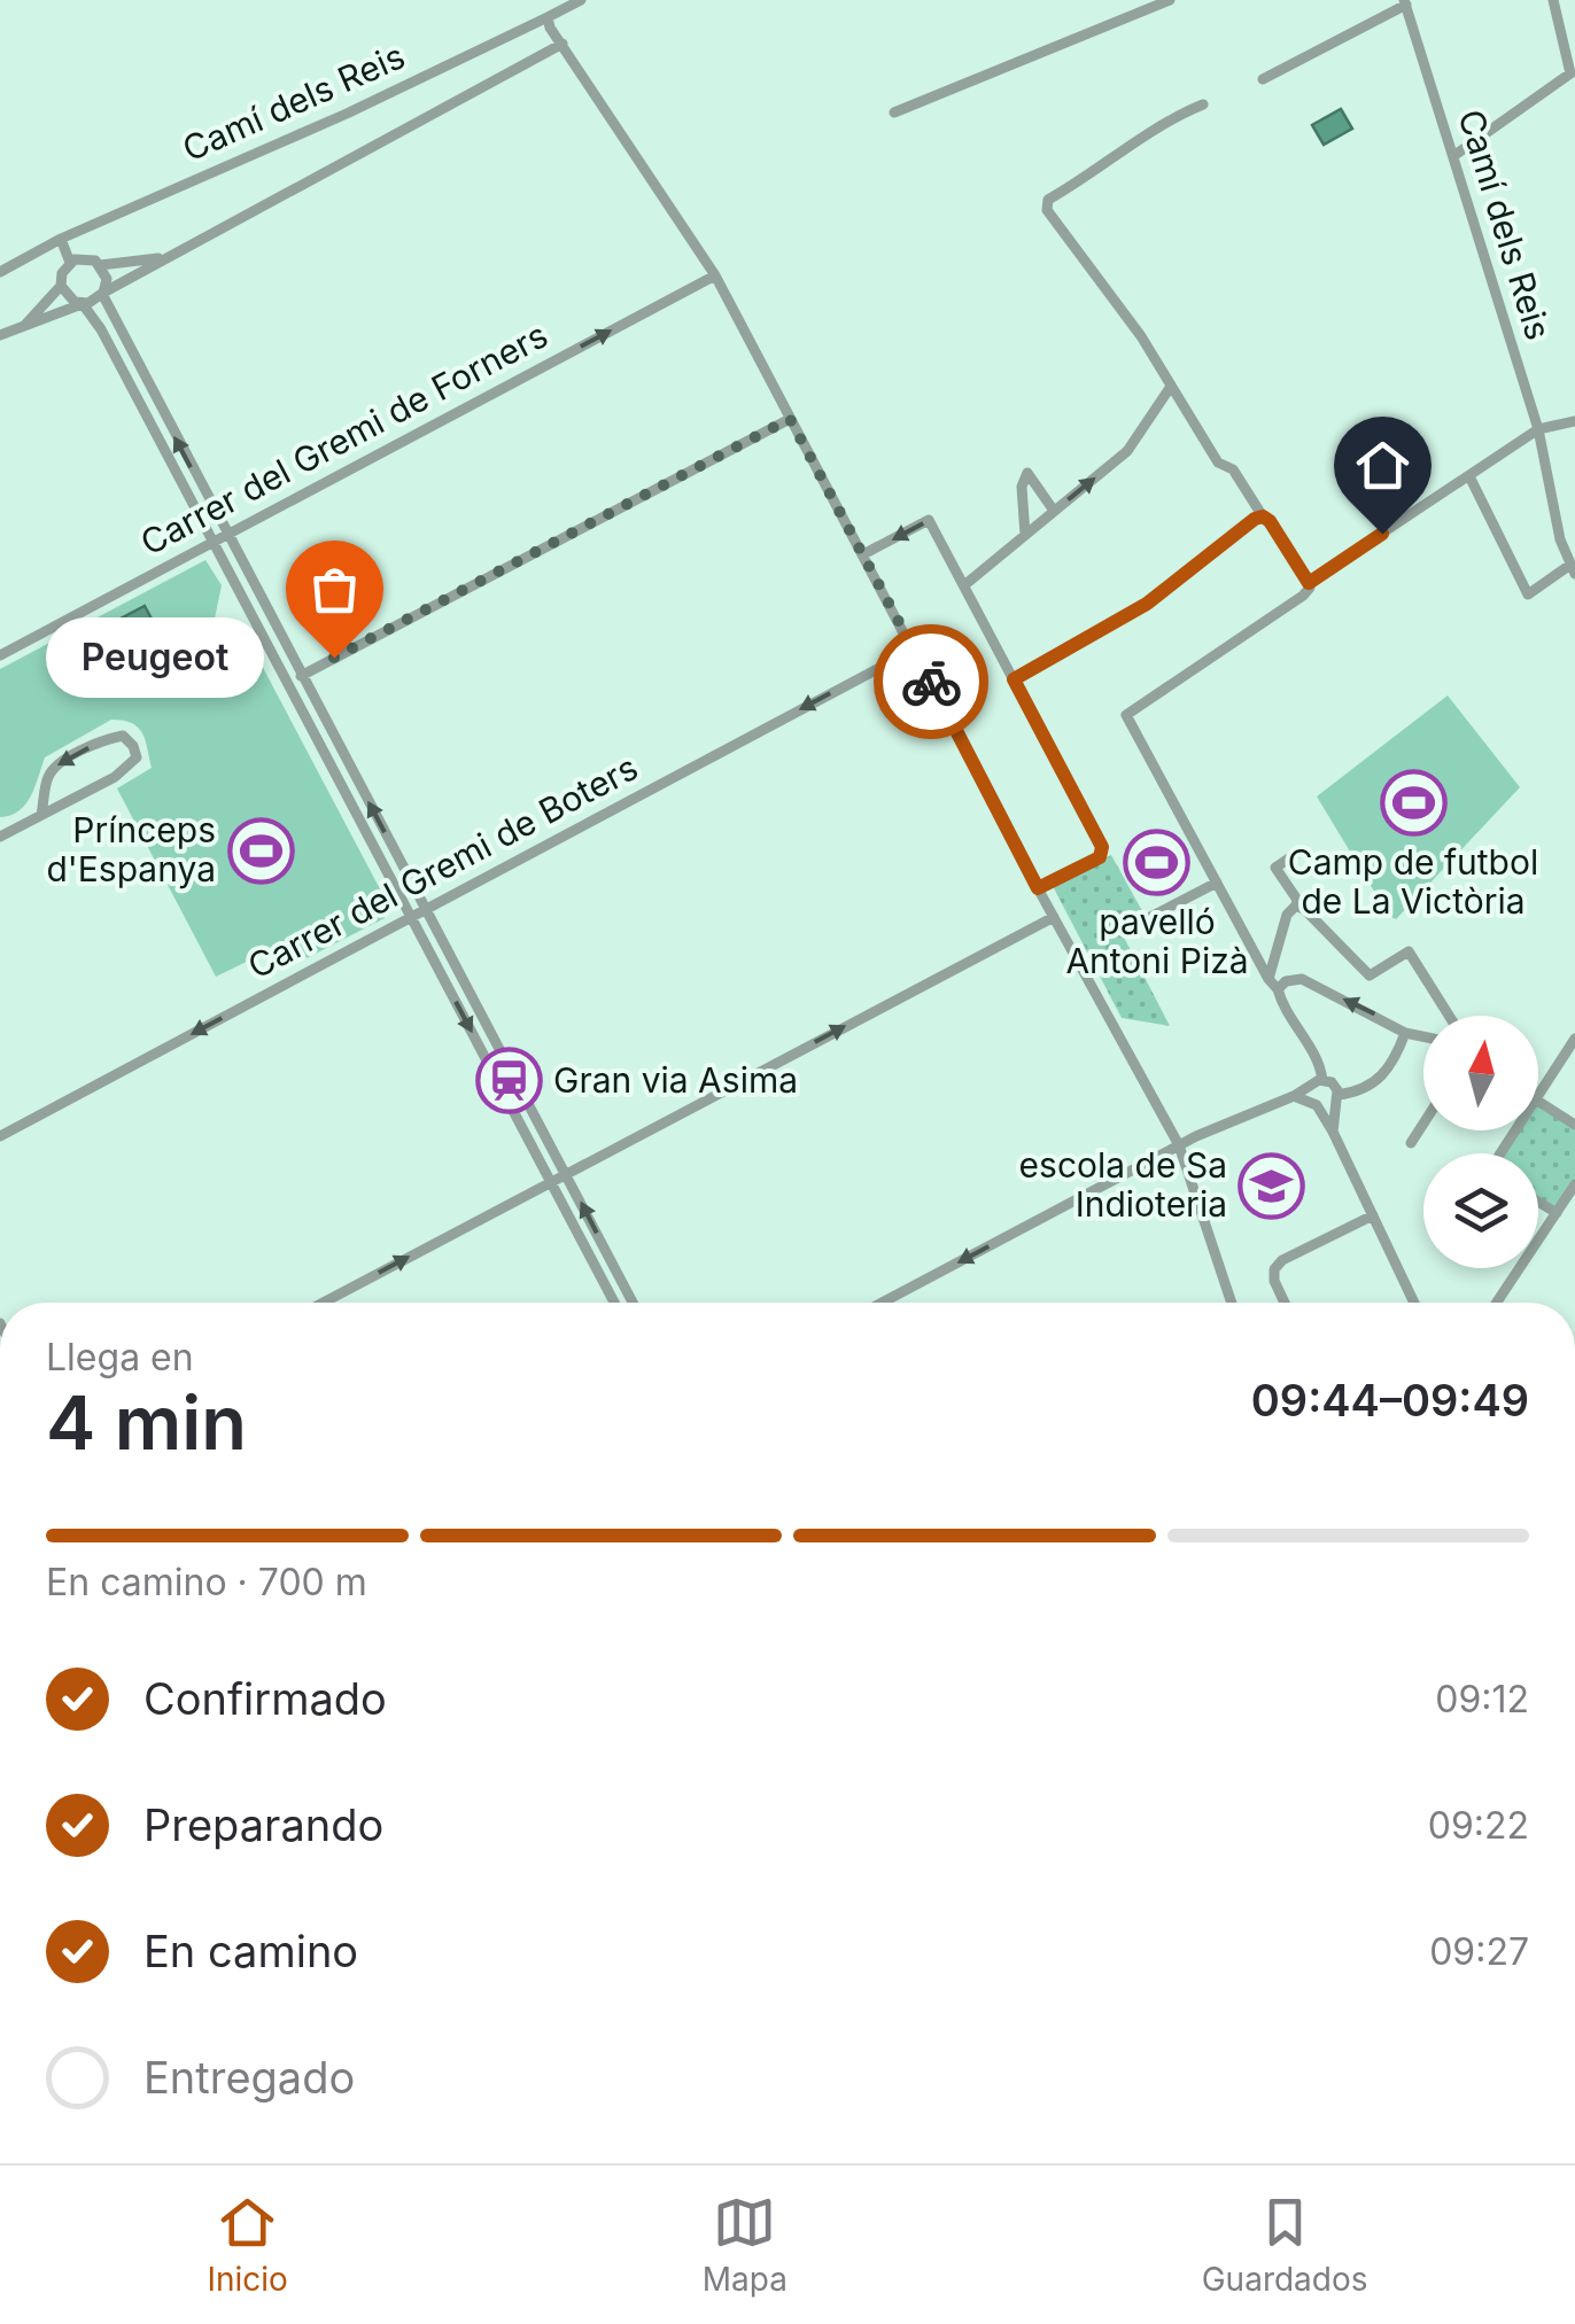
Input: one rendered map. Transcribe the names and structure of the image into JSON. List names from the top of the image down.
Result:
{
  "streets": {
    "street": ["Camí dels Reis", "Carrer del Gremi de Forners", "Carrer del Gremi de Boters"]
  },
  "one_way": ["Carrer del Gremi de Forners", "Carrer del Gremi de Boters"],
  "places": {
    "other": ["Peugeot"],
    "sports": ["Camp de futbol de La Victòria", "Prínceps d'Espanya", "pavelló Antoni Pizà"],
    "station": ["Gran via Asima"],
    "school or university": ["escola de Sa Indioteria"]
  },
  "north": "top",
  "page": {
    "bubble": "Peugeot",
    "heading": ["4 min", "Llega en", "09:44–09:49"],
    "bar": "En camino · 700 m",
    "list": [
      ["Confirmado", "09:12"],
      ["Preparando", "09:22"],
      ["En camino", "09:27"],
      "Entregado"
    ],
    "tabs": ["Inicio", "Mapa", "Guardados"]
  }
}
